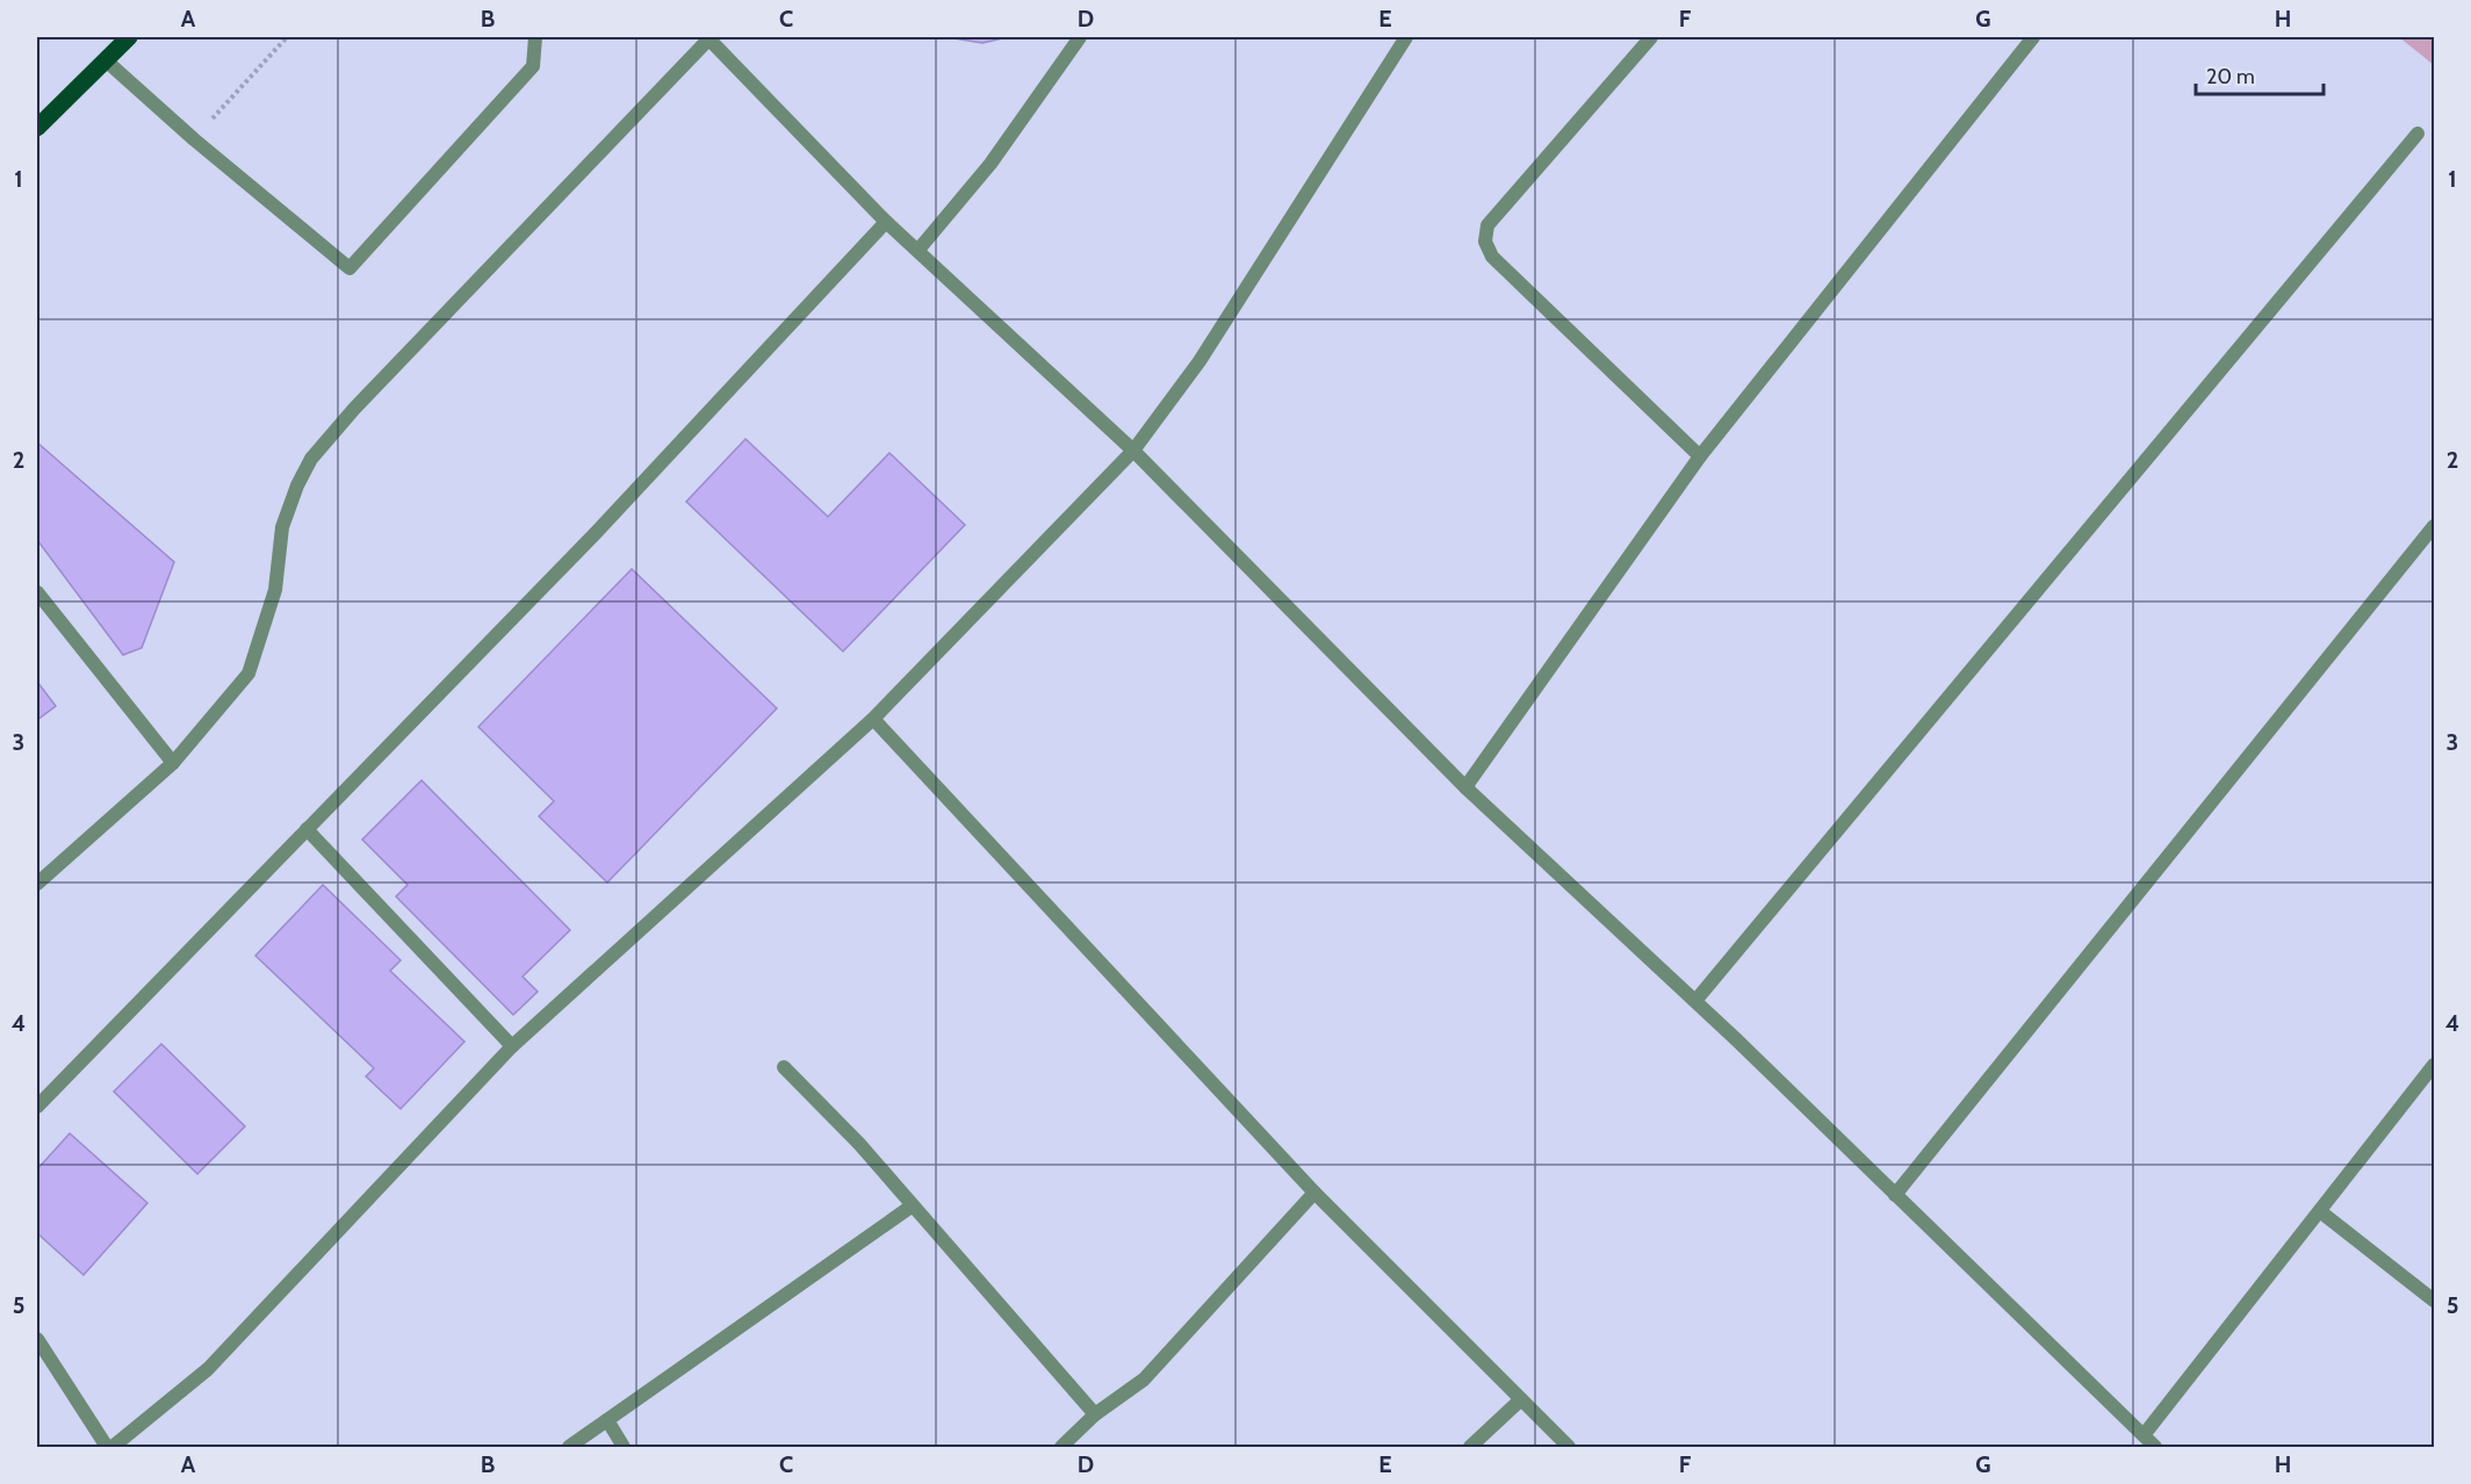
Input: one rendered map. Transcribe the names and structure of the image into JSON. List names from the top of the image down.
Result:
{
  "scale_bar": "20 m",
  "grid": {
    "columns": [
      "A",
      "B",
      "C",
      "D",
      "E",
      "F",
      "G",
      "H"
    ],
    "rows": [
      "1",
      "2",
      "3",
      "4",
      "5"
    ]
  }
}
